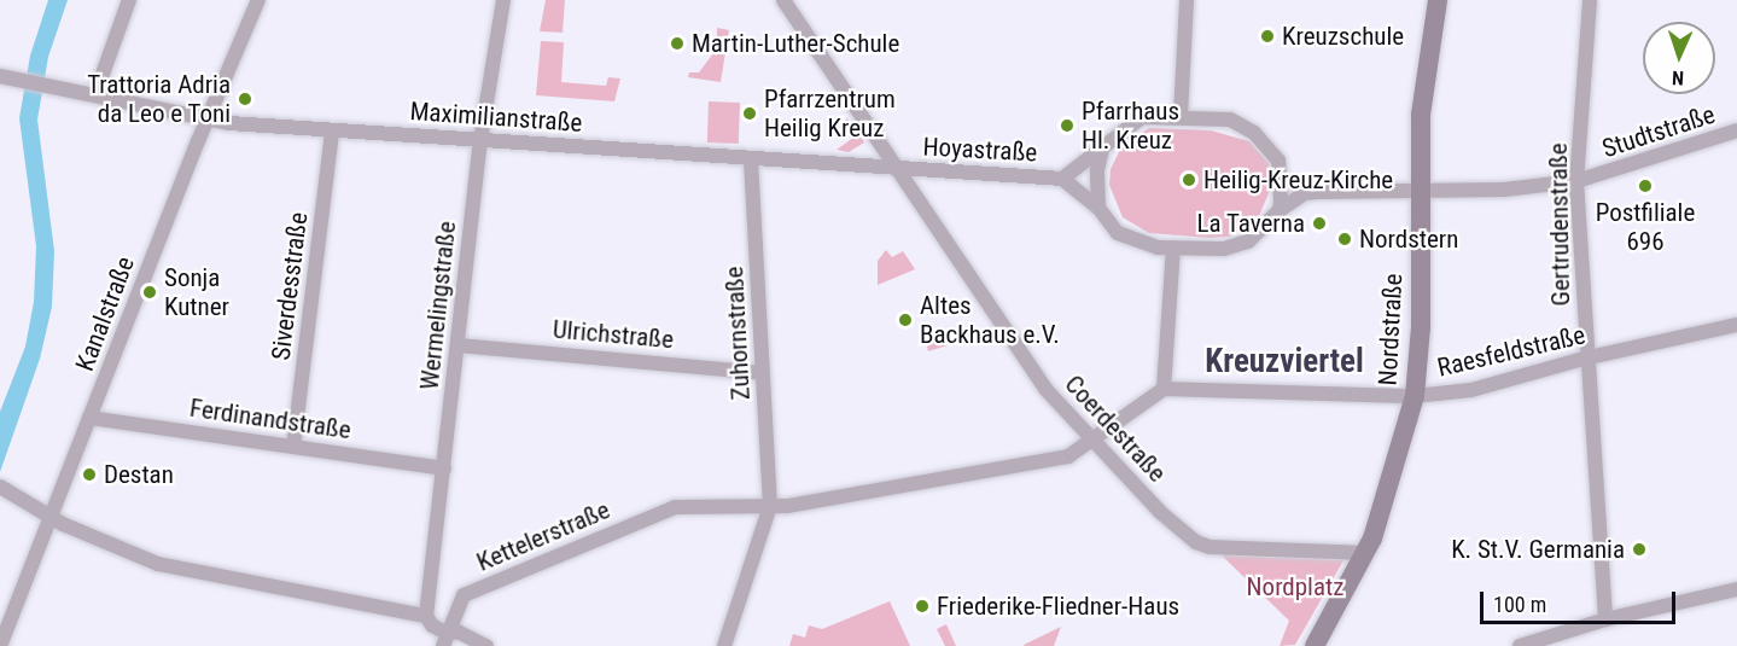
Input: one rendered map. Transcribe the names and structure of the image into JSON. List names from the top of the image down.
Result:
{
  "streets": {
    "street": [
      "Maximilianstraße",
      "Studtstraße",
      "Hoyastraße",
      "Gertrudenstraße",
      "Siverdesstraße",
      "Wermelingstraße",
      "Kanalstraße",
      "Nordstraße",
      "Zuhornstraße",
      "Ulrichstraße",
      "Raesfeldstraße",
      "Ferdinandstraße",
      "Coerdestraße",
      "Kettelerstraße"
    ]
  },
  "crossings": [
    ["Maximilianstraße", "Hoyastraße"],
    ["Maximilianstraße", "Siverdesstraße"],
    ["Maximilianstraße", "Wermelingstraße"],
    ["Maximilianstraße", "Kanalstraße"],
    ["Maximilianstraße", "Zuhornstraße"],
    ["Maximilianstraße", "Coerdestraße"],
    ["Studtstraße", "Hoyastraße"],
    ["Studtstraße", "Gertrudenstraße"],
    ["Studtstraße", "Nordstraße"],
    ["Hoyastraße", "Nordstraße"],
    ["Hoyastraße", "Coerdestraße"],
    ["Gertrudenstraße", "Raesfeldstraße"],
    ["Siverdesstraße", "Ferdinandstraße"],
    ["Wermelingstraße", "Ulrichstraße"],
    ["Wermelingstraße", "Ferdinandstraße"],
    ["Kanalstraße", "Ferdinandstraße"],
    ["Nordstraße", "Raesfeldstraße"],
    ["Nordstraße", "Coerdestraße"],
    ["Zuhornstraße", "Ulrichstraße"],
    ["Zuhornstraße", "Kettelerstraße"],
    ["Coerdestraße", "Kettelerstraße"]
  ],
  "districts": ["Kreuzviertel"],
  "parks": ["Nordplatz"],
  "places": [
    "Kreuzschule",
    "Martin-Luther-Schule",
    "Trattoria Adria da Leo e Toni",
    "Pfarrzentrum Heilig Kreuz",
    "Pfarrhaus Hl. Kreuz",
    "Heilig-Kreuz-Kirche",
    "Postfiliale 696",
    "La Taverna",
    "Nordstern",
    "Sonja Kutner",
    "Altes Backhaus e.V.",
    "Destan",
    "K. St.V. Germania",
    "Friederike-Fliedner-Haus"
  ],
  "scale_bar": "100 m",
  "north": "bottom"
}
